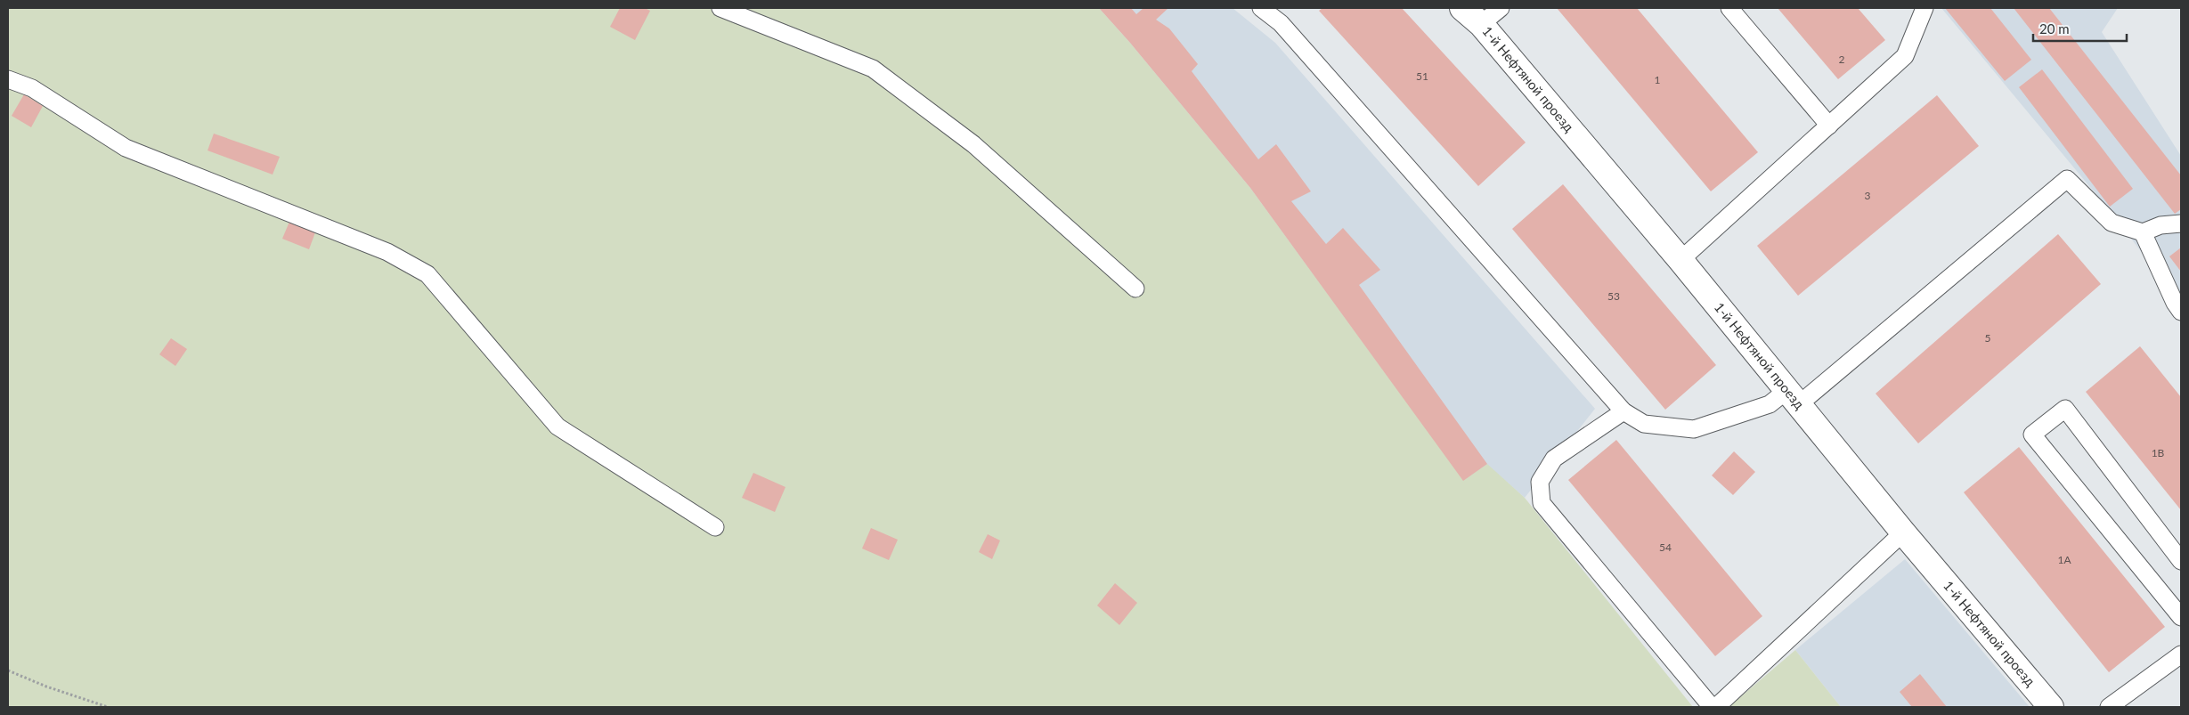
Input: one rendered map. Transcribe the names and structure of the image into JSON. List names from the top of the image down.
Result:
{
  "streets": {
    "street": ["1-й Нефтяной проезд"]
  },
  "house_numbers": [
    "2",
    "51",
    "1",
    "3",
    "53",
    "5",
    "1В",
    "54",
    "1А"
  ],
  "scale_bar": "20 m"
}
